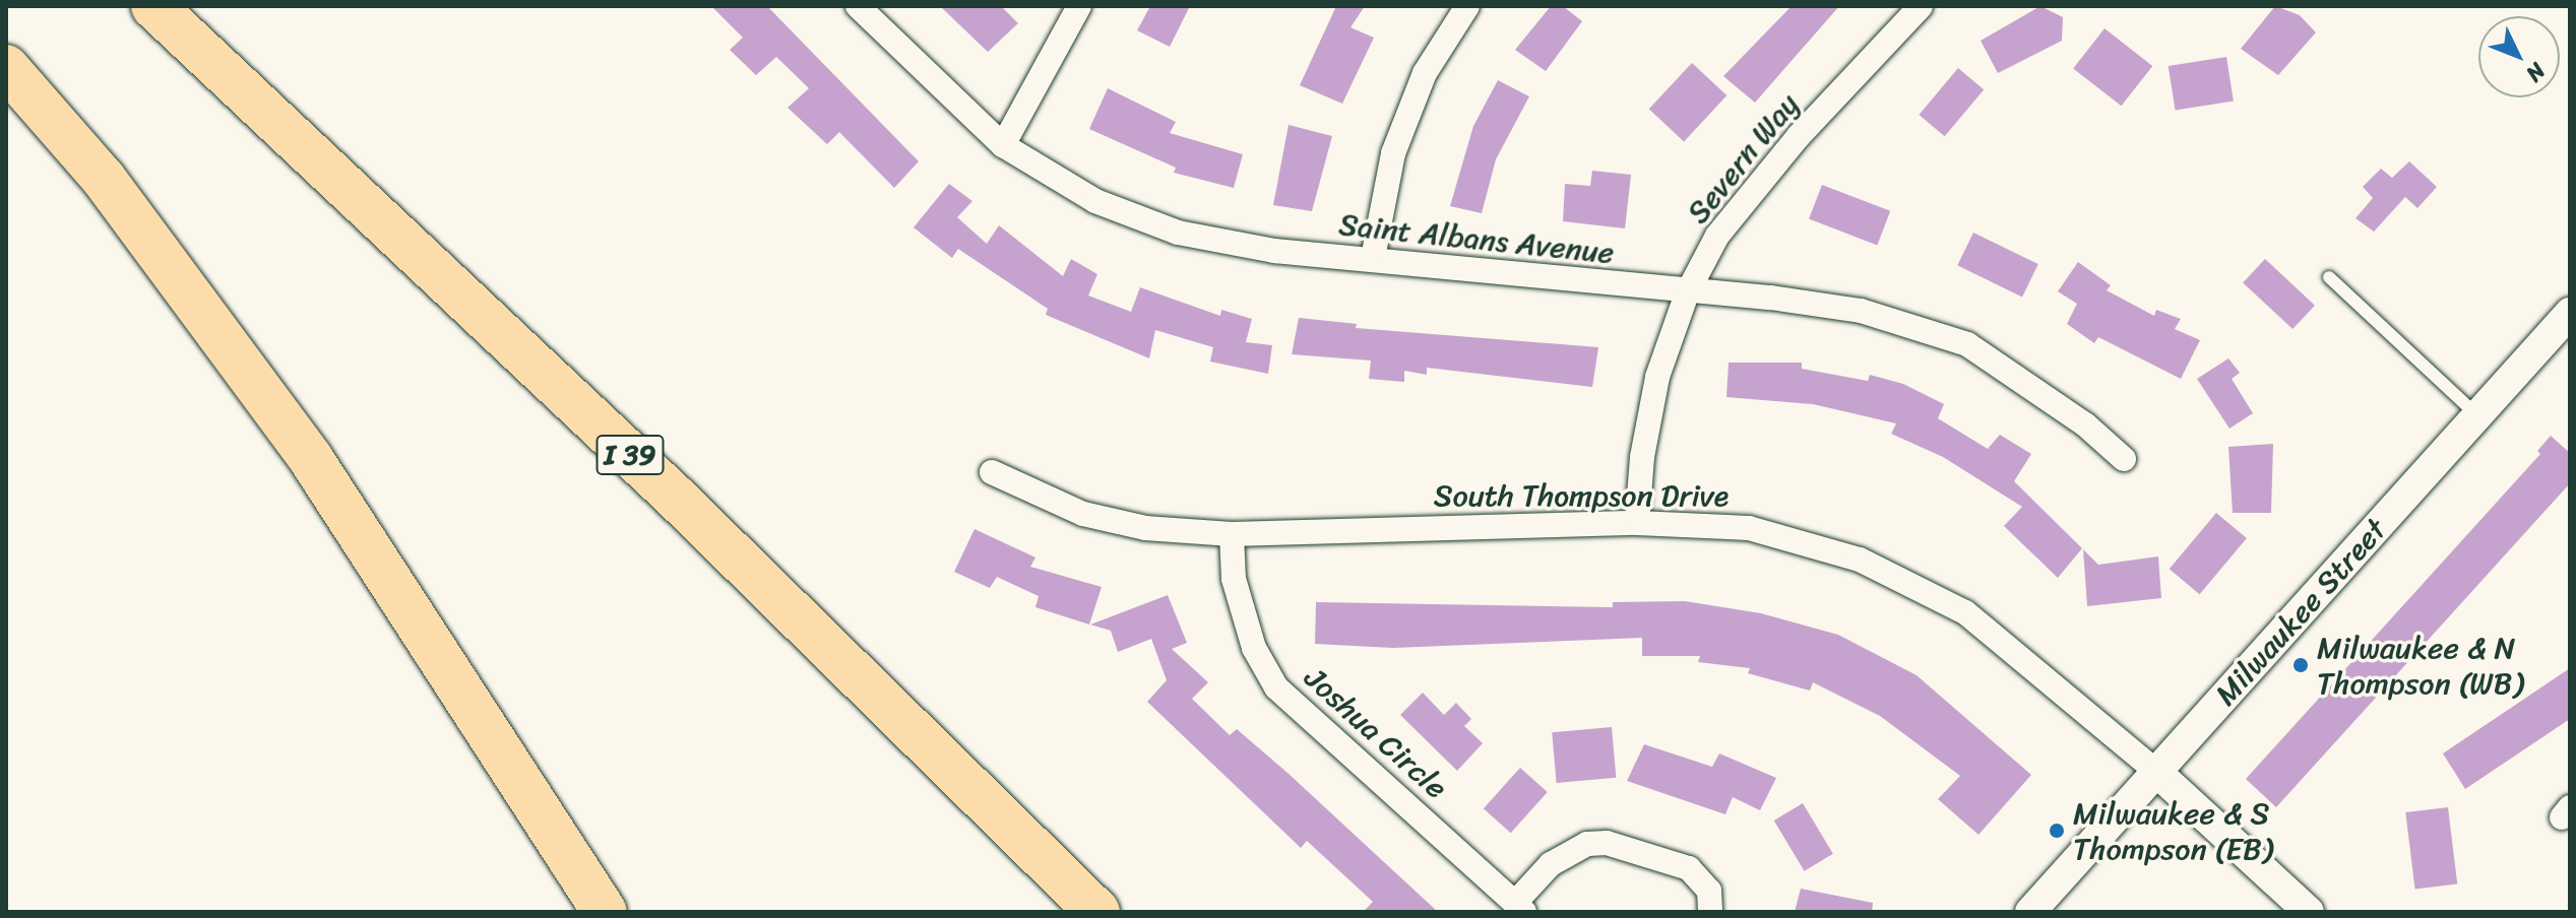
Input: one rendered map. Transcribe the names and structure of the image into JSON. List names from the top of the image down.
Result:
{
  "streets": {
    "highway": ["I 39"],
    "street": [
      "Severn Way",
      "Saint Albans Avenue",
      "South Thompson Drive",
      "Milwaukee Street",
      "Joshua Circle"
    ]
  },
  "crossings": [
    ["Severn Way", "Saint Albans Avenue"],
    ["Severn Way", "South Thompson Drive"],
    ["South Thompson Drive", "Milwaukee Street"],
    ["South Thompson Drive", "Joshua Circle"]
  ],
  "places": ["Milwaukee & N Thompson (WB)", "Milwaukee & S Thompson (EB)"],
  "north": "bottom right"
}
